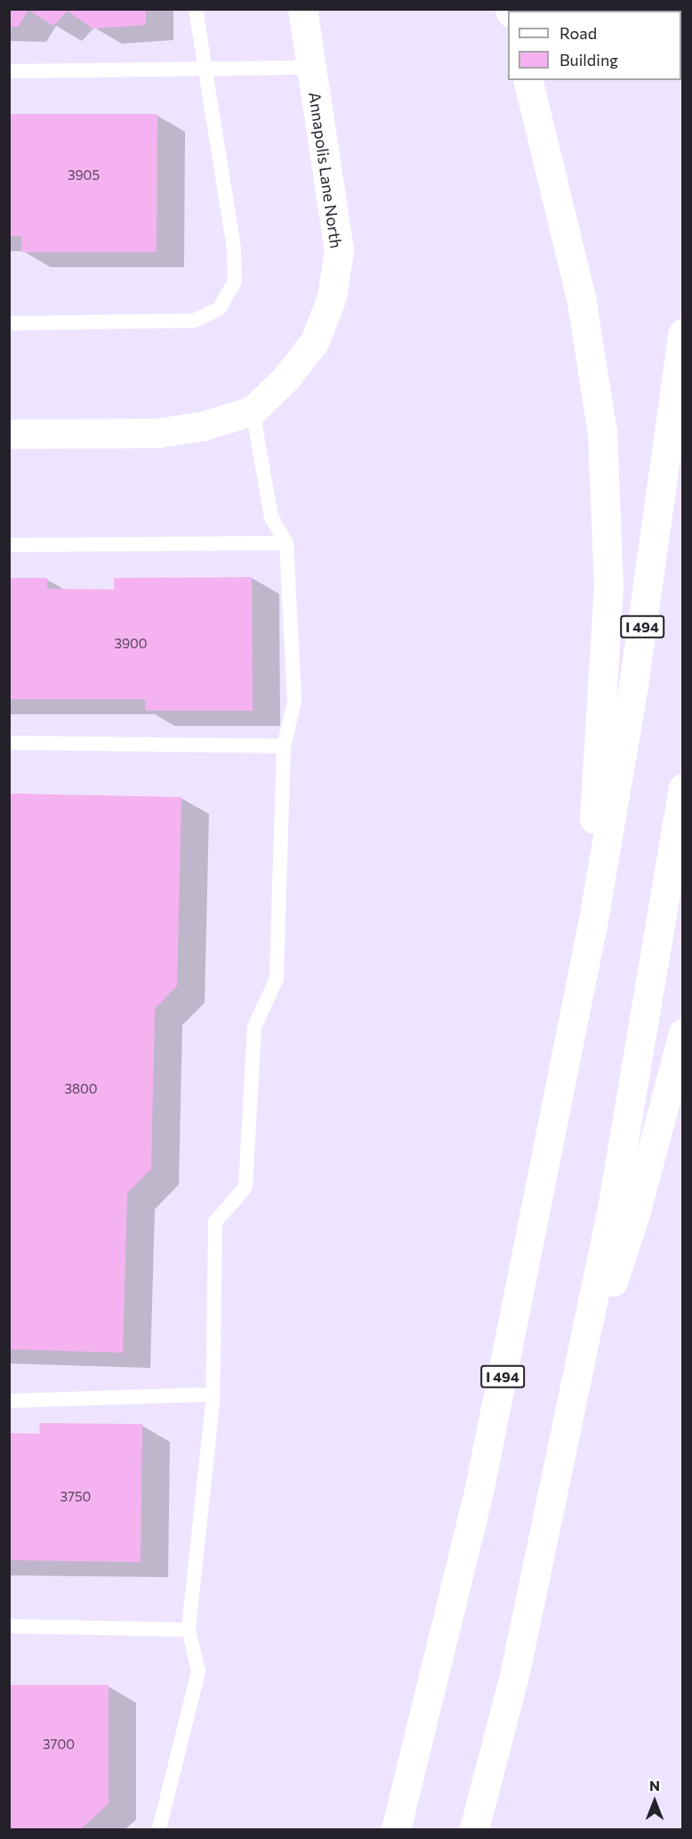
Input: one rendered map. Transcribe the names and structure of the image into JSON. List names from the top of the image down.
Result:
{
  "streets": {
    "main road": ["Annapolis Lane North", "I 494"]
  },
  "house_numbers": [
    "3905",
    "3900",
    "3800",
    "3750",
    "3700"
  ],
  "legend": ["Road", "Building"],
  "north": "top"
}
